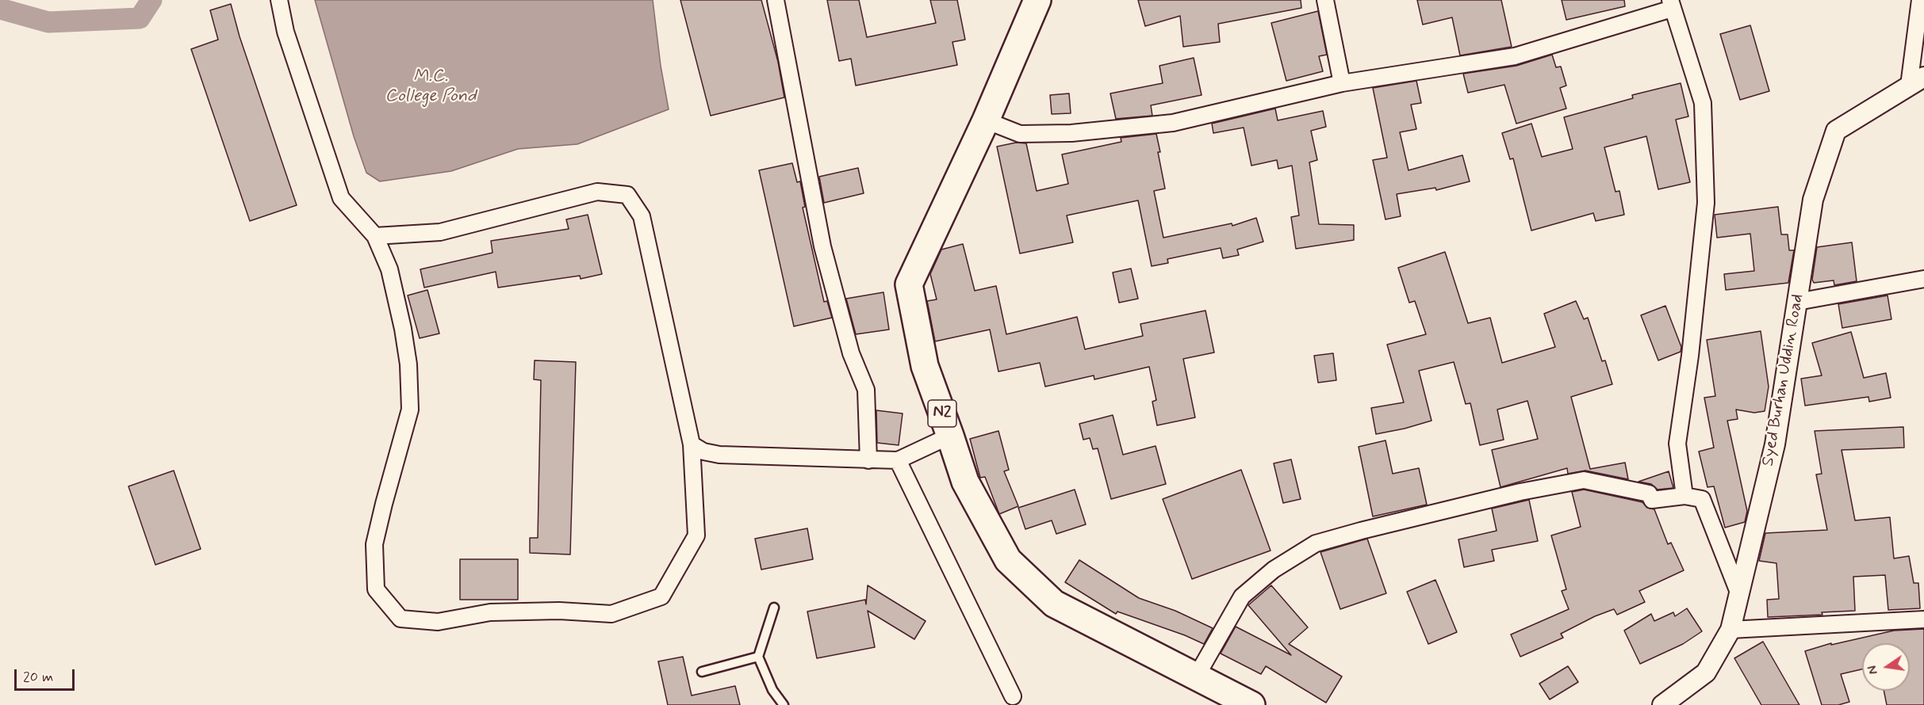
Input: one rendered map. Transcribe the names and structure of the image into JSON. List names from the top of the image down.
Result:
{
  "streets": {
    "highway": ["N2"],
    "street": ["Syed Burhan Uddin Road"]
  },
  "water": ["M.C. College Pond"],
  "scale_bar": "20 m",
  "north": "left"
}
